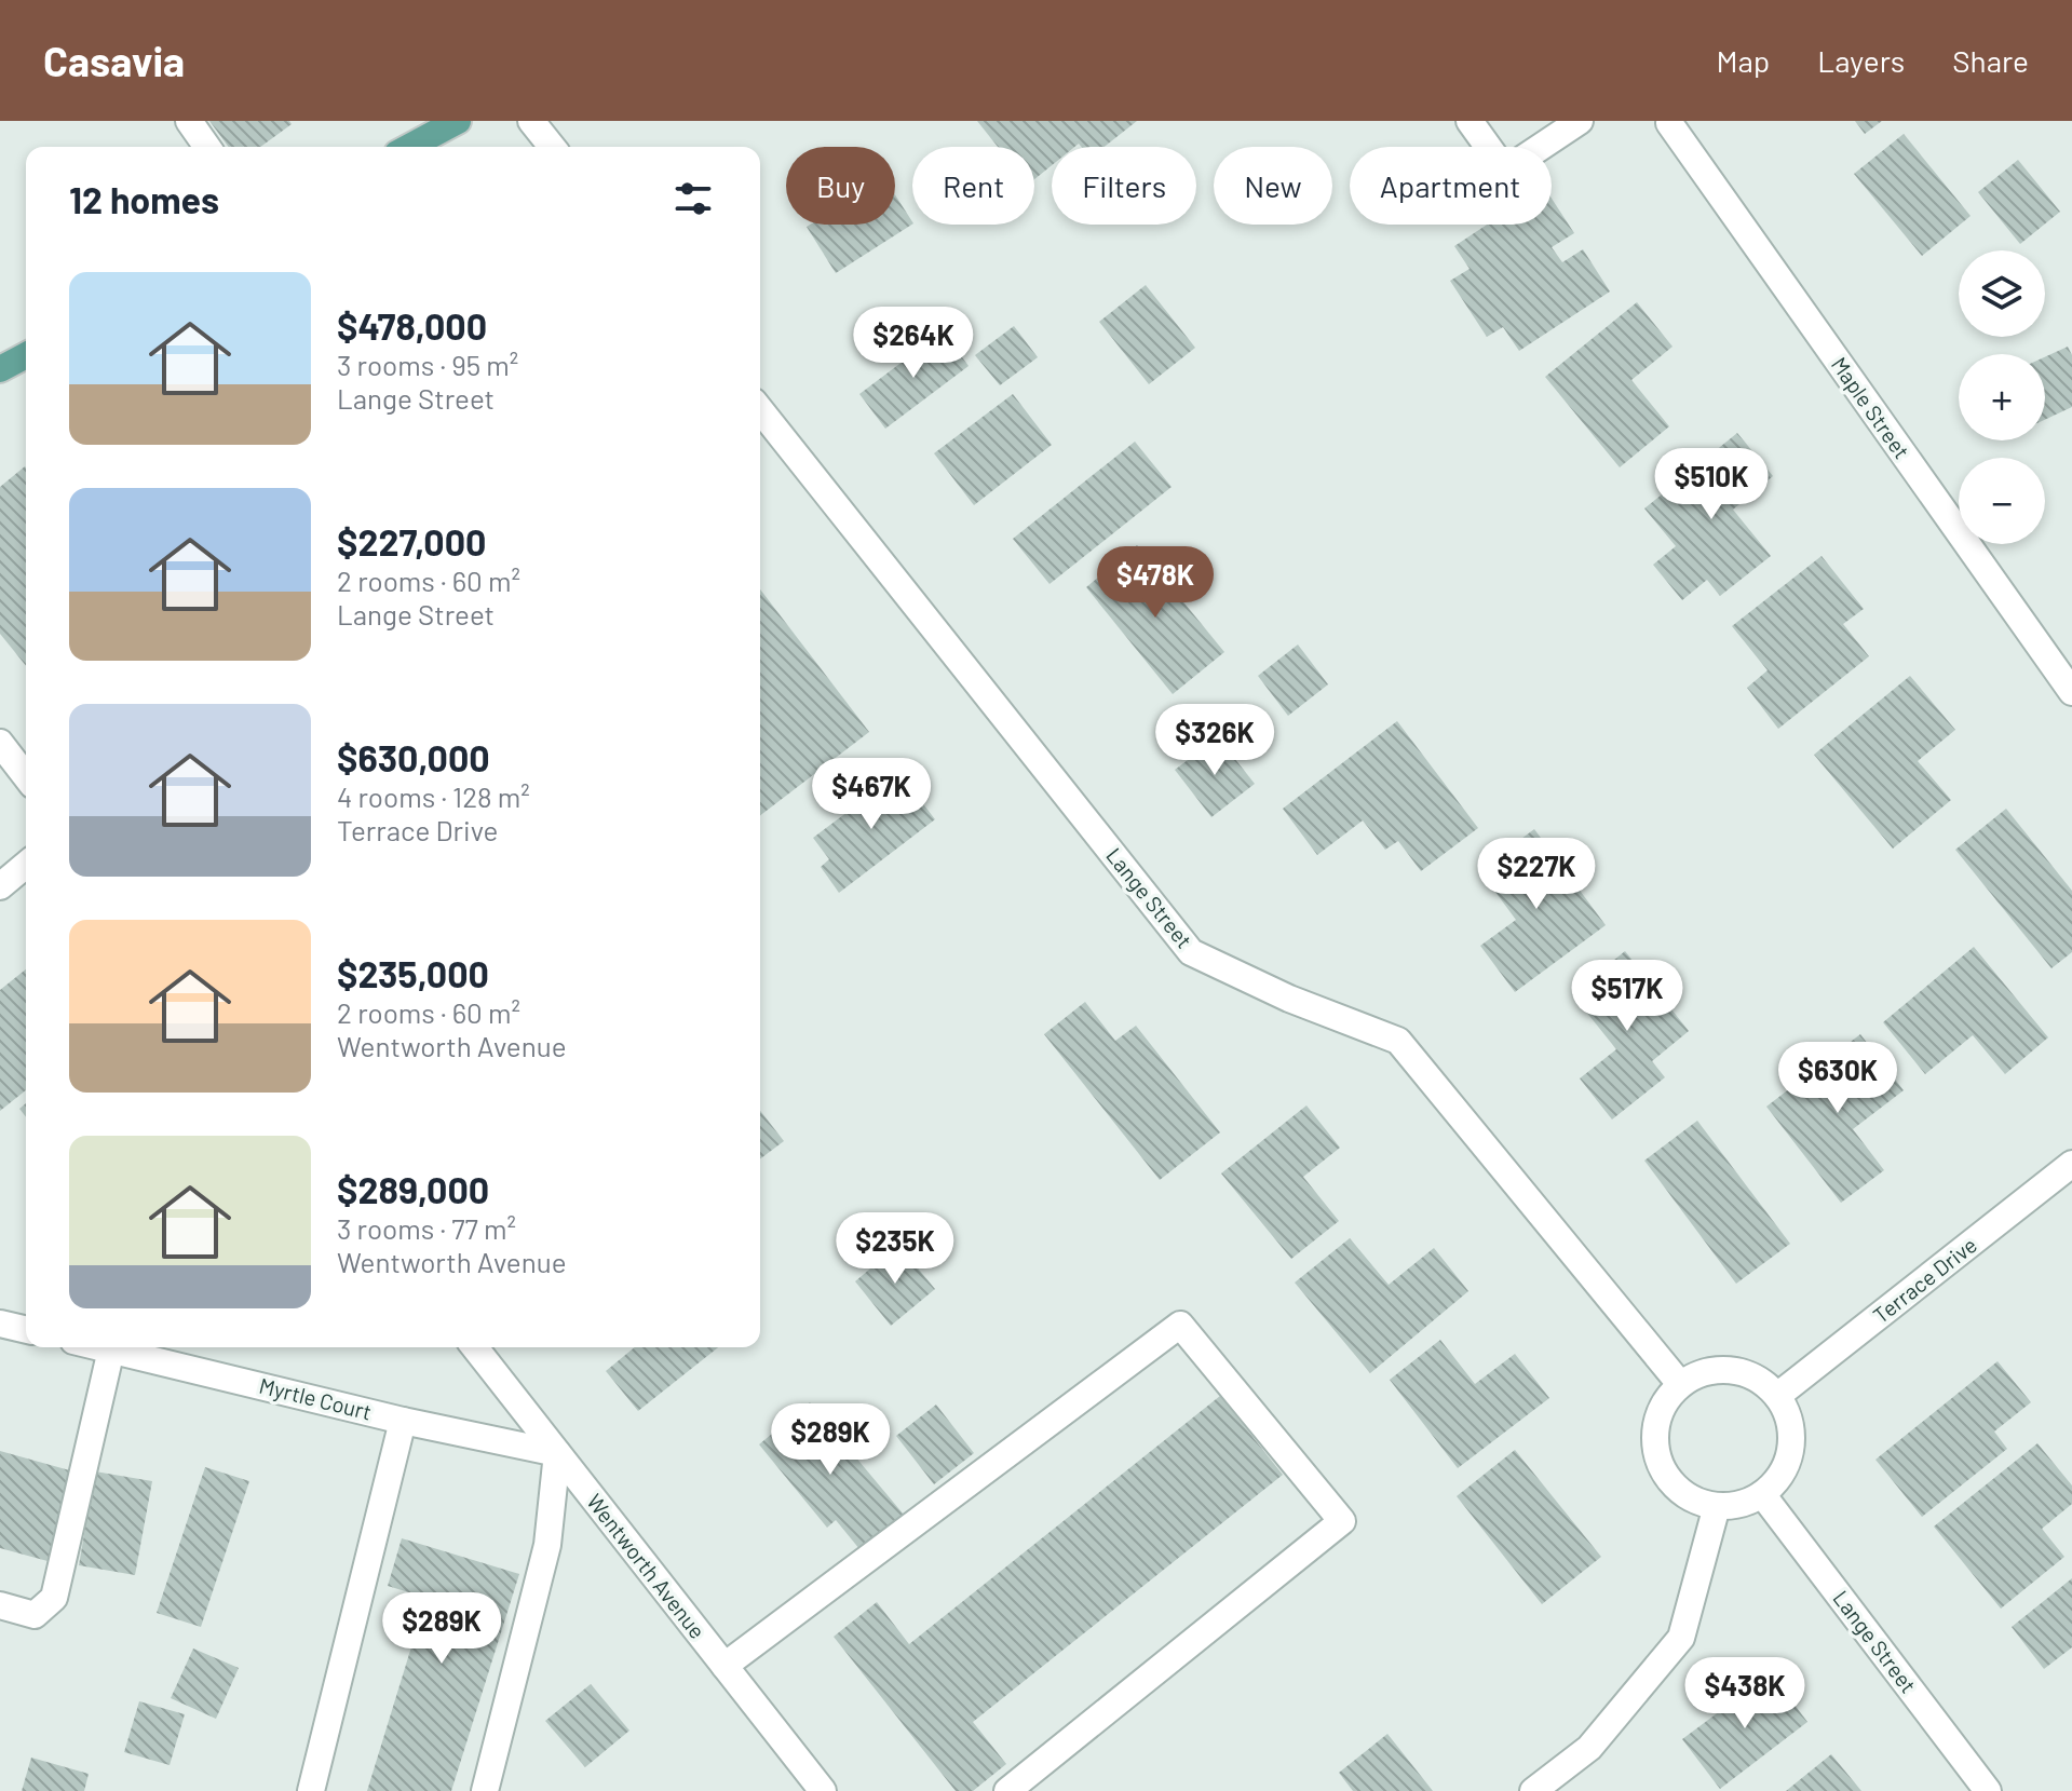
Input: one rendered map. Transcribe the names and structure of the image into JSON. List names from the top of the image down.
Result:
{
  "streets": {
    "street": [
      "Maple Street",
      "Lange Street",
      "Terrace Drive",
      "Myrtle Court",
      "Wentworth Avenue"
    ]
  },
  "crossings": [
    ["Lange Street", "Terrace Drive"],
    ["Myrtle Court", "Wentworth Avenue"]
  ],
  "page": {
    "header": "Casavia",
    "nav": ["Map", "Layers", "Share"],
    "chip": [
      "Buy",
      "Rent",
      "Filters",
      "New",
      "Apartment"
    ],
    "heading": "12 homes",
    "map_buttons": ["+", "−"],
    "list": [
      {
        "name": "$478,000",
        "note": "3 rooms · 95 m² · Lange Street"
      },
      {
        "name": "$227,000",
        "note": "2 rooms · 60 m² · Lange Street"
      },
      {
        "name": "$630,000",
        "note": "4 rooms · 128 m² · Terrace Drive"
      },
      {
        "name": "$235,000",
        "note": "2 rooms · 60 m² · Wentworth Avenue"
      },
      {
        "name": "$289,000",
        "note": "3 rooms · 77 m² · Wentworth Avenue"
      }
    ],
    "price": [
      "$264K",
      "$510K",
      "$478K",
      "$326K",
      "$467K",
      "$227K",
      "$517K",
      "$630K",
      "$235K",
      "$289K",
      "$289K",
      "$438K"
    ]
  }
}
